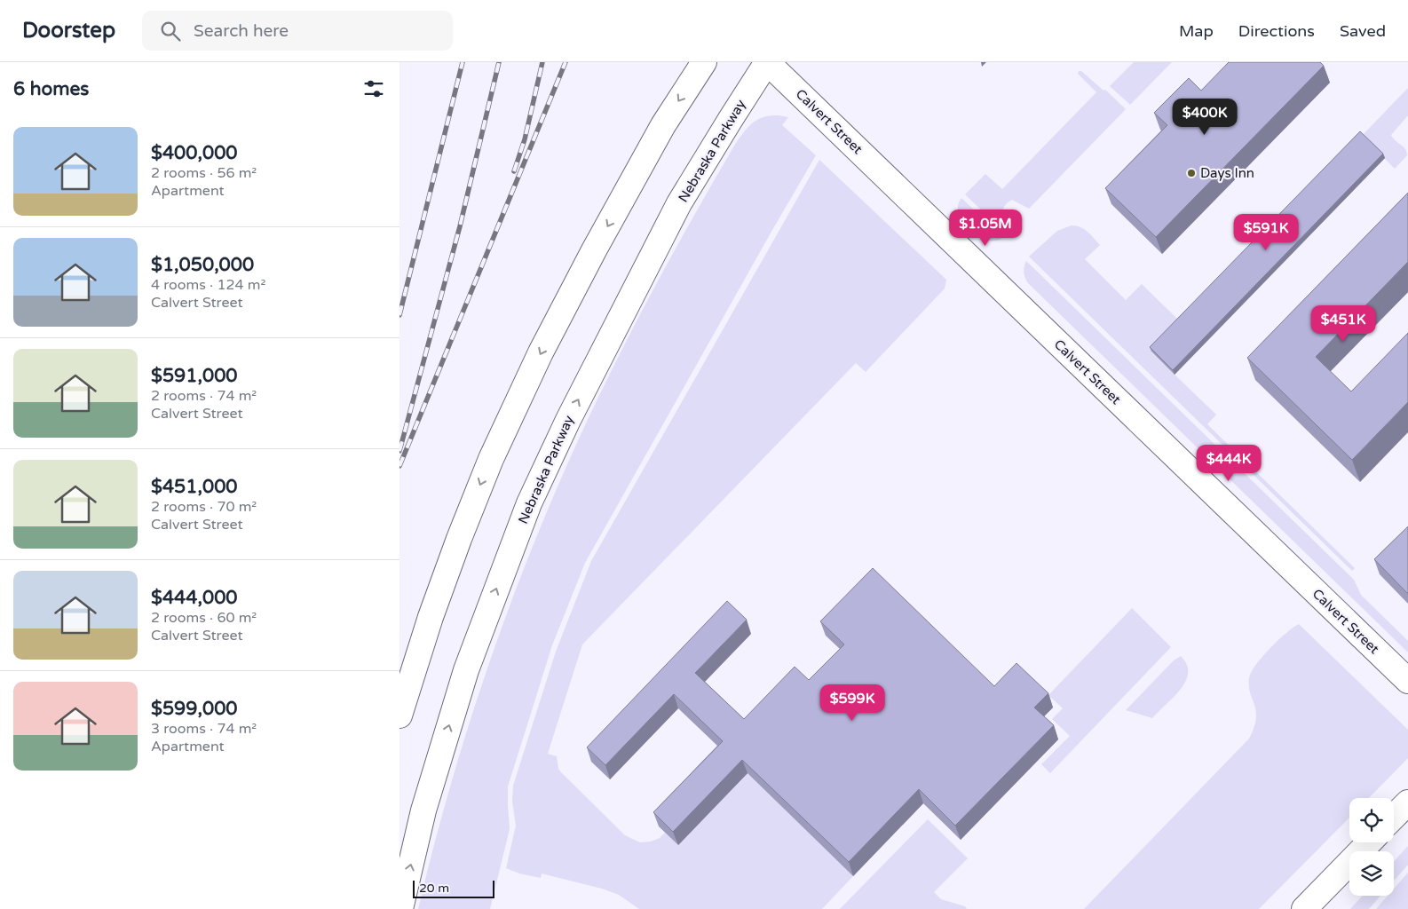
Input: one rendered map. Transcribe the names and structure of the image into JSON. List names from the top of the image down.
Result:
{
  "streets": {
    "main road": ["Calvert Street", "Nebraska Parkway"]
  },
  "crossings": [
    ["Calvert Street", "Nebraska Parkway"]
  ],
  "places": ["Days Inn"],
  "scale_bar": "20 m",
  "page": {
    "header": "Doorstep",
    "search": "Search here",
    "nav": ["Map", "Directions", "Saved"],
    "heading": "6 homes",
    "price": [
      "$400K",
      "$1.05M",
      "$591K",
      "$451K",
      "$444K",
      "$599K"
    ],
    "list": [
      {
        "name": "$400,000",
        "note": "2 rooms · 56 m² · Apartment"
      },
      {
        "name": "$1,050,000",
        "note": "4 rooms · 124 m² · Calvert Street"
      },
      {
        "name": "$591,000",
        "note": "2 rooms · 74 m² · Calvert Street"
      },
      {
        "name": "$451,000",
        "note": "2 rooms · 70 m² · Calvert Street"
      },
      {
        "name": "$444,000",
        "note": "2 rooms · 60 m² · Calvert Street"
      },
      {
        "name": "$599,000",
        "note": "3 rooms · 74 m² · Apartment"
      }
    ],
    "scale": "20 m"
  }
}
